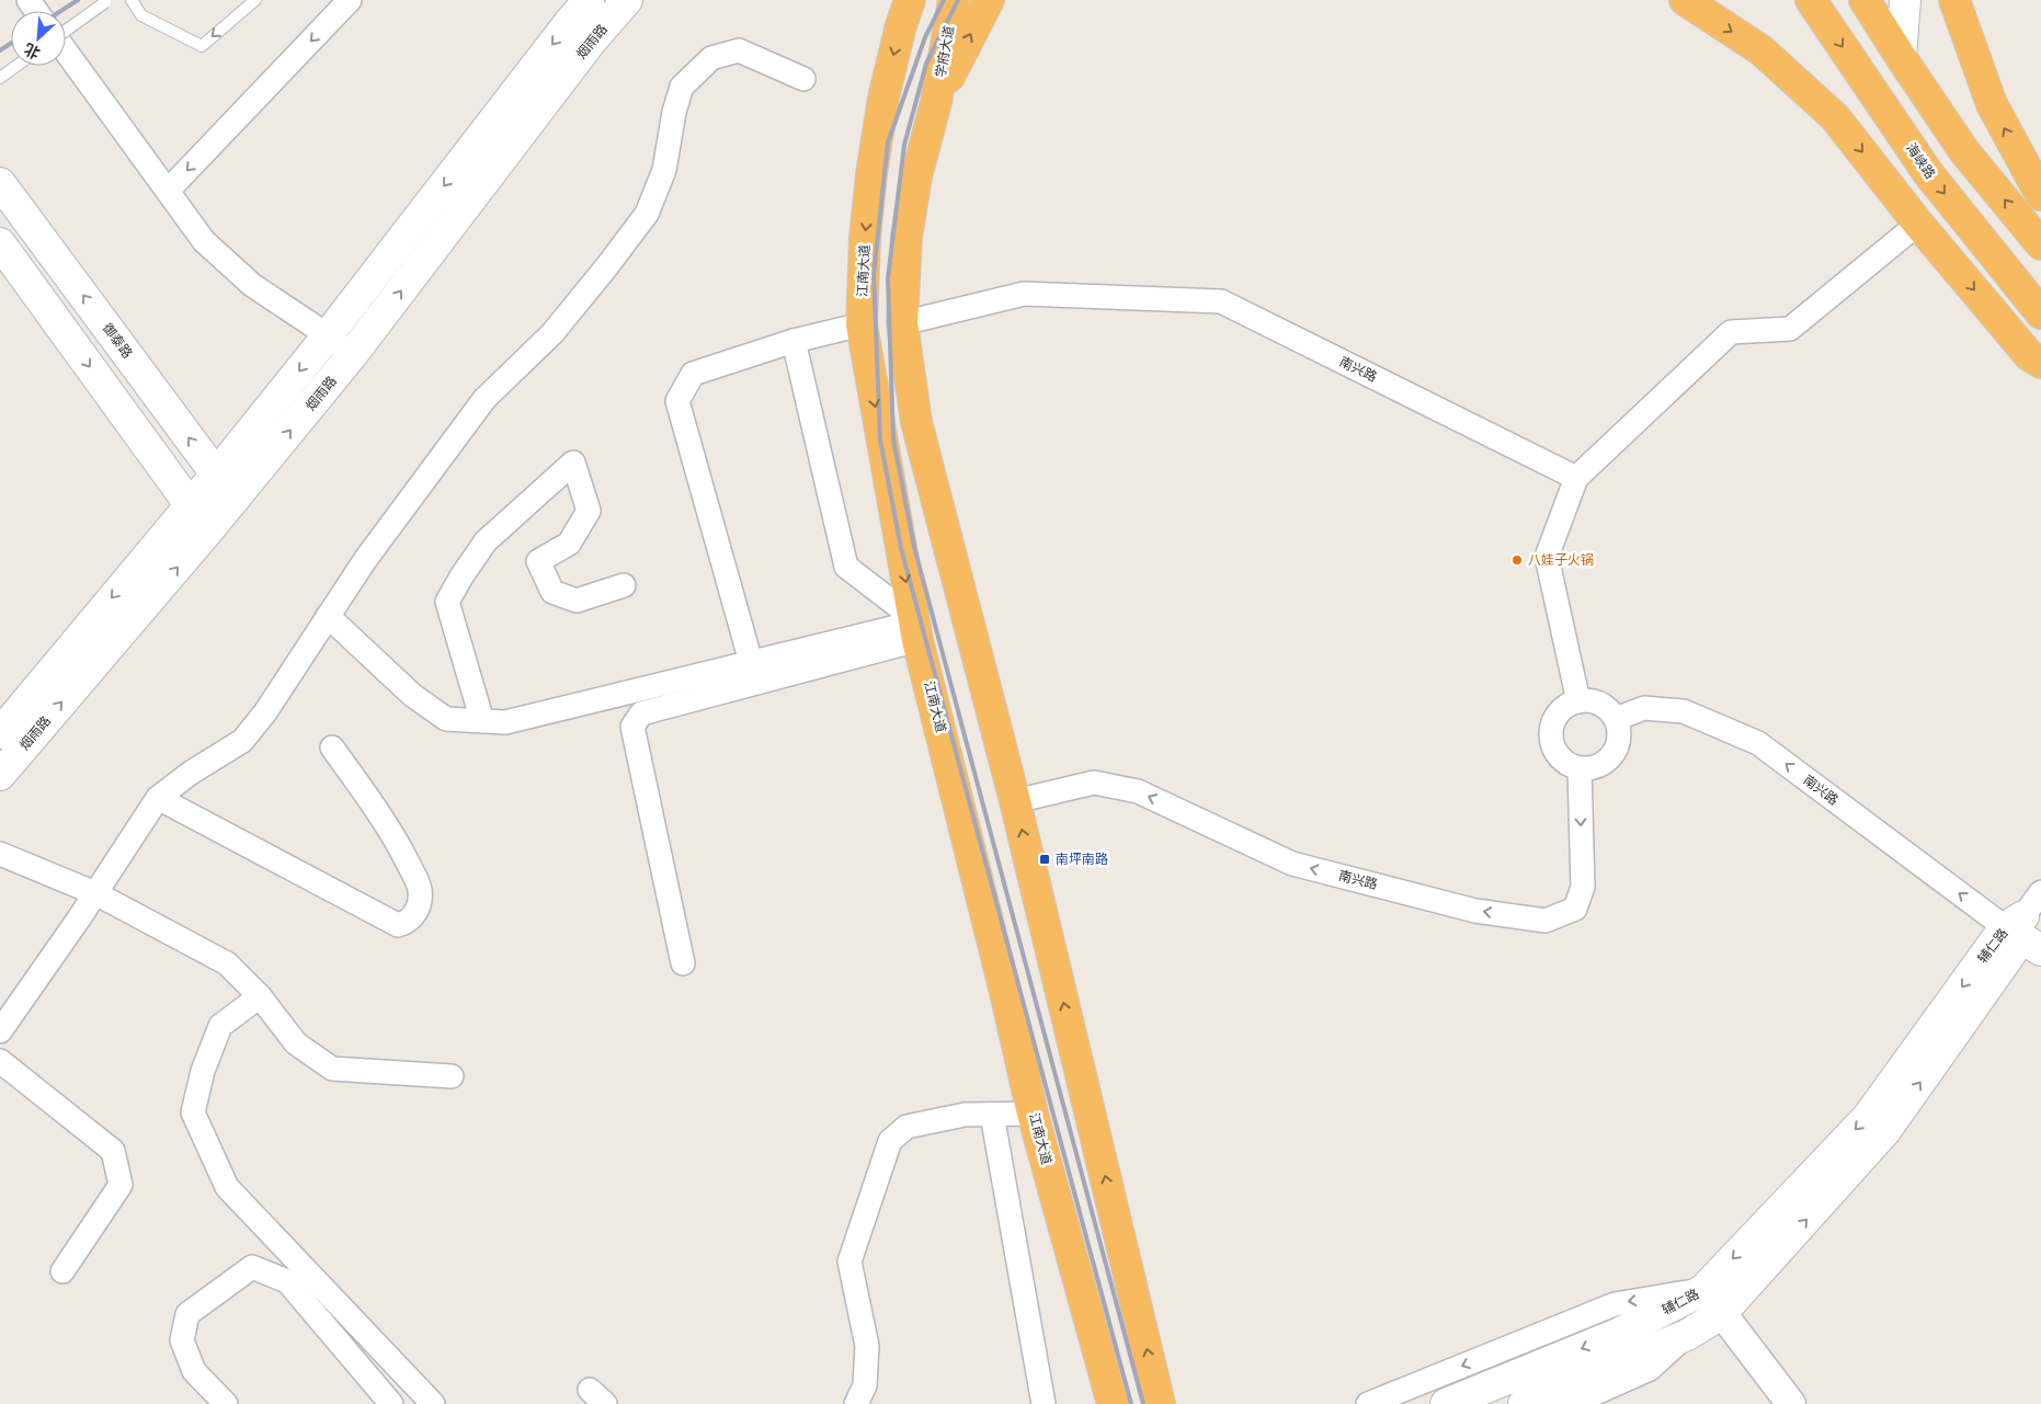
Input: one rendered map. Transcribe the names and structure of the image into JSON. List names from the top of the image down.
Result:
{
  "streets": {
    "highway": ["学府大道", "海峡路", "江南大道"],
    "main road": ["烟雨路", "御泰路", "辅仁路"],
    "street": ["南兴路"]
  },
  "crossings": [
    ["烟雨路", "御泰路"],
    ["南兴路", "辅仁路"]
  ],
  "one_way": ["南兴路"],
  "places": {
    "other": ["八娃子火锅"],
    "transit": ["南坪南路"]
  },
  "north": "bottom left"
}
